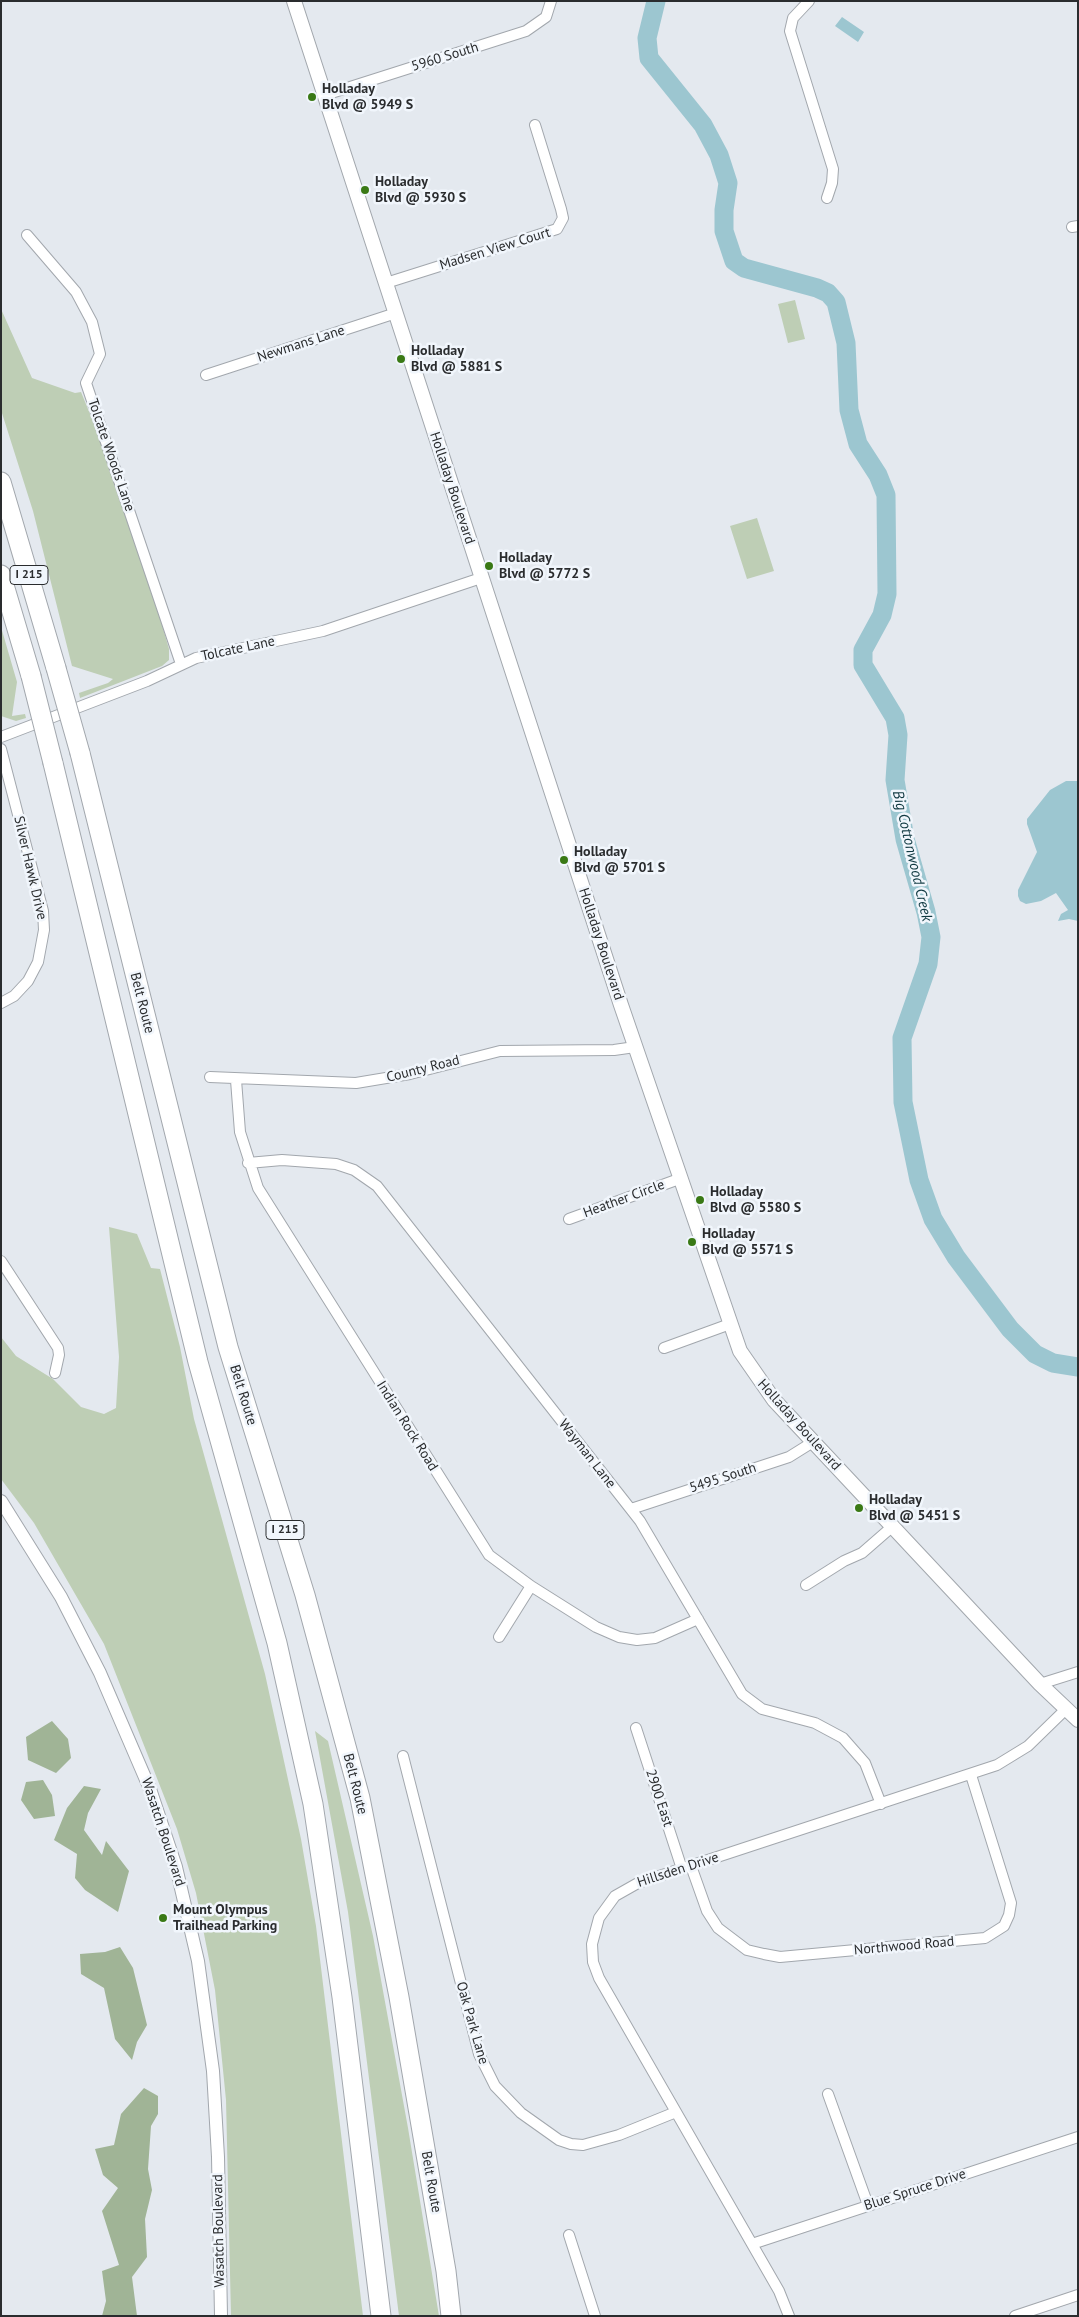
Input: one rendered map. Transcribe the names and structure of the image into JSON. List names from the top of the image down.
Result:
{
  "streets": {
    "highway": ["I 215", "Belt Route"],
    "main road": ["Holladay Boulevard"],
    "street": [
      "5960 South",
      "Madsen View Court",
      "Newmans Lane",
      "Tolcate Woods Lane",
      "Tolcate Lane",
      "Silver Hawk Drive",
      "County Road",
      "Heather Circle",
      "Indian Rock Road",
      "Wayman Lane",
      "5495 South",
      "2900 East",
      "Wasatch Boulevard",
      "Hillsden Drive",
      "Northwood Road",
      "Oak Park Lane",
      "Blue Spruce Drive"
    ]
  },
  "crossings": [
    ["5960 South", "Holladay Boulevard"],
    ["Madsen View Court", "Holladay Boulevard"],
    ["Newmans Lane", "Holladay Boulevard"],
    ["Tolcate Woods Lane", "Tolcate Lane"],
    ["Holladay Boulevard", "Tolcate Lane"],
    ["Holladay Boulevard", "County Road"],
    ["Holladay Boulevard", "Heather Circle"],
    ["Holladay Boulevard", "5495 South"],
    ["Holladay Boulevard", "Hillsden Drive"],
    ["County Road", "Indian Rock Road"],
    ["Indian Rock Road", "Wayman Lane"],
    ["Wayman Lane", "5495 South"],
    ["Wayman Lane", "Hillsden Drive"],
    ["2900 East", "Hillsden Drive"],
    ["2900 East", "Northwood Road"],
    ["Hillsden Drive", "Northwood Road"],
    ["Hillsden Drive", "Oak Park Lane"],
    ["Hillsden Drive", "Blue Spruce Drive"]
  ],
  "water": ["Big Cottonwood Creek"],
  "places": [
    "Holladay Blvd @ 5949 S",
    "Holladay Blvd @ 5930 S",
    "Holladay Blvd @ 5881 S",
    "Holladay Blvd @ 5772 S",
    "Holladay Blvd @ 5701 S",
    "Holladay Blvd @ 5580 S",
    "Holladay Blvd @ 5571 S",
    "Holladay Blvd @ 5451 S",
    "Mount Olympus Trailhead Parking"
  ]
}
